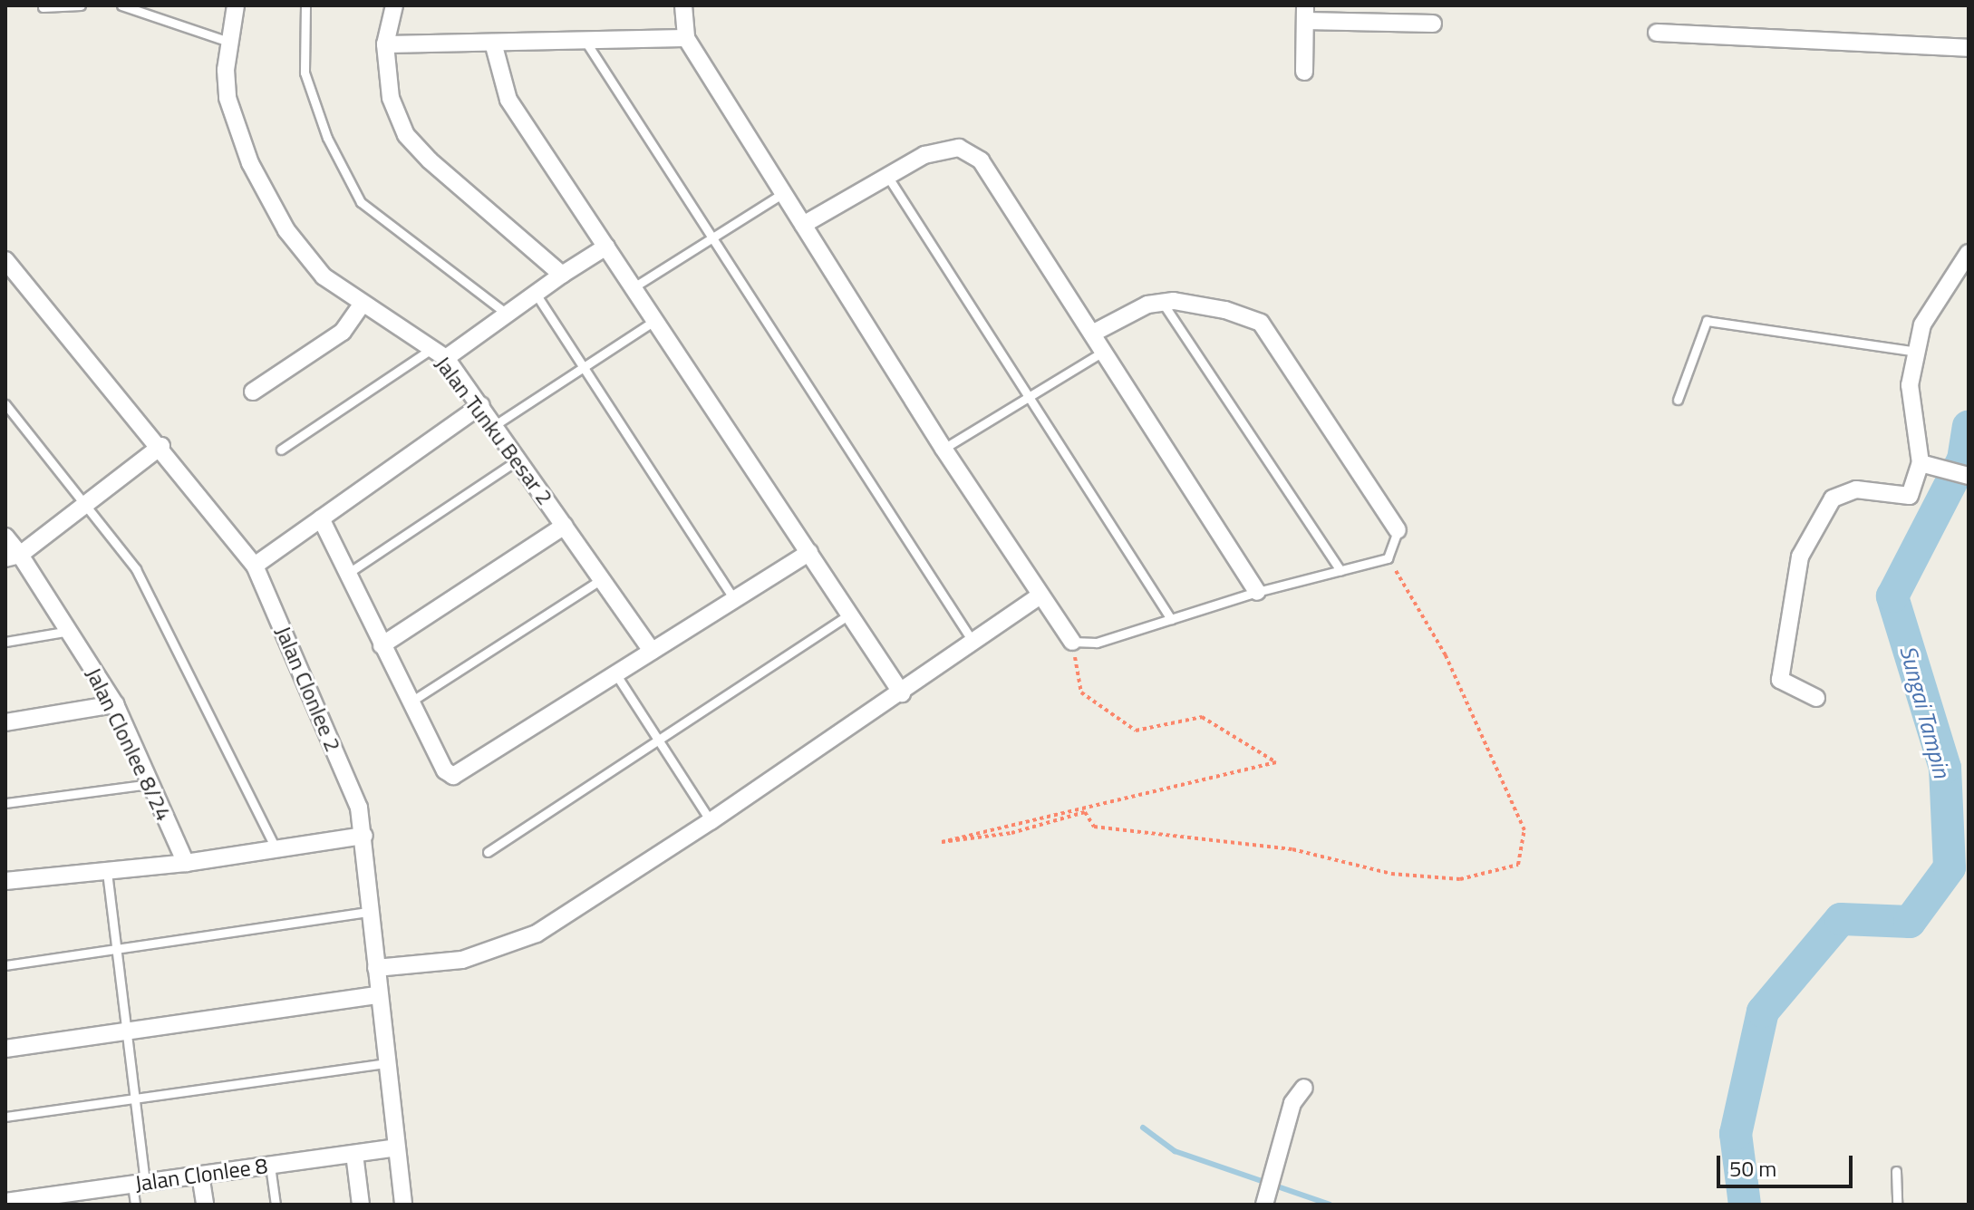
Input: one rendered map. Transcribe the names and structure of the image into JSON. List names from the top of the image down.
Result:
{
  "streets": {
    "street": [
      "Jalan Tunku Besar 2",
      "Jalan Clonlee 2",
      "Jalan Clonlee 8/24",
      "Jalan Clonlee 8"
    ]
  },
  "crossings": [
    ["Jalan Clonlee 2", "Jalan Clonlee 8"]
  ],
  "water": ["Sungai Tampin"],
  "scale_bar": "50 m"
}
